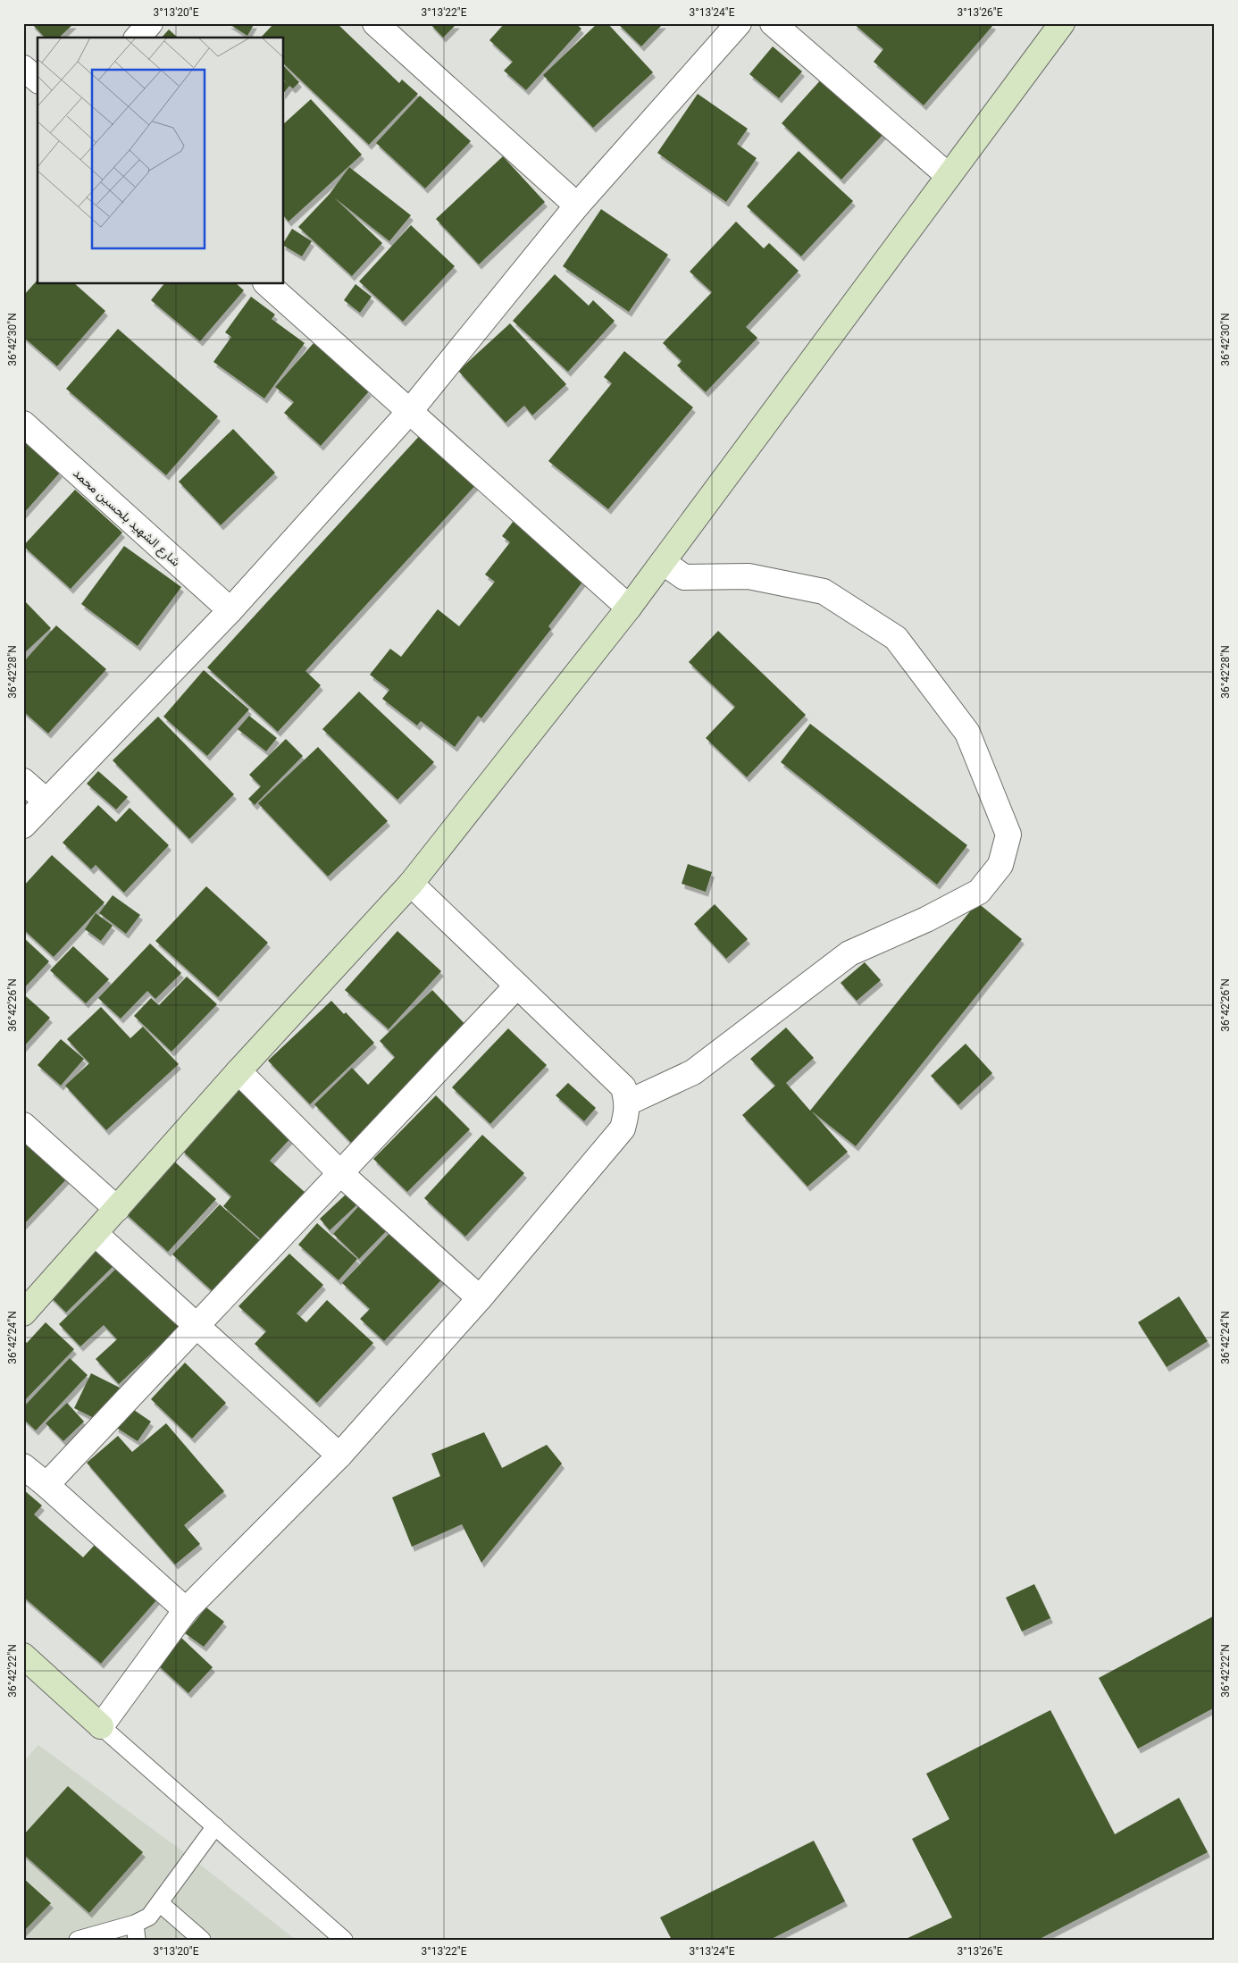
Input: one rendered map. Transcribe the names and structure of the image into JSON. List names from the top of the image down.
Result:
{
  "streets": {
    "street": ["شارع الشهيد بلحسين محمد"]
  },
  "coordinates": [
    "3°13'20\"E",
    "3°13'22\"E",
    "3°13'24\"E",
    "3°13'26\"E",
    "36°42'30\"N",
    "36°42'28\"N",
    "36°42'26\"N",
    "36°42'24\"N",
    "36°42'22\"N"
  ]
}
